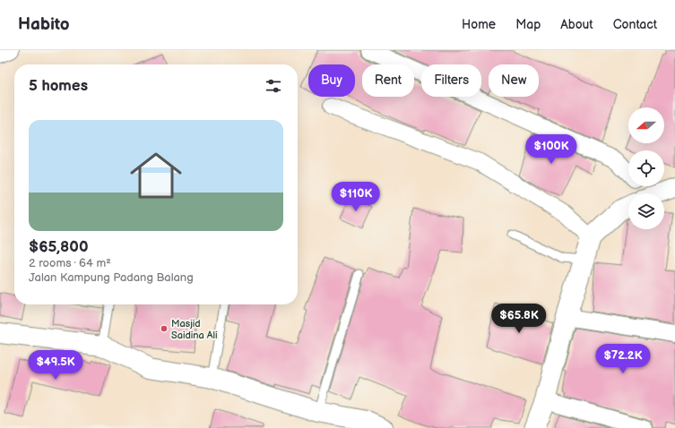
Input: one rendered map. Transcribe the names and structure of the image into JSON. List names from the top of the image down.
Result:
{
  "places": ["Masjid Saidina Ali"],
  "north": "left",
  "page": {
    "header": "Habito",
    "nav": [
      "Home",
      "Map",
      "About",
      "Contact"
    ],
    "chip": [
      "Buy",
      "Rent",
      "Filters",
      "New"
    ],
    "heading": "5 homes",
    "list": [
      {
        "name": "$65,800",
        "note": "2 rooms · 64 m² · Jalan Kampung Padang Balang"
      }
    ],
    "price": [
      "$100K",
      "$110K",
      "$65.8K",
      "$72.2K",
      "$49.5K"
    ]
  }
}
